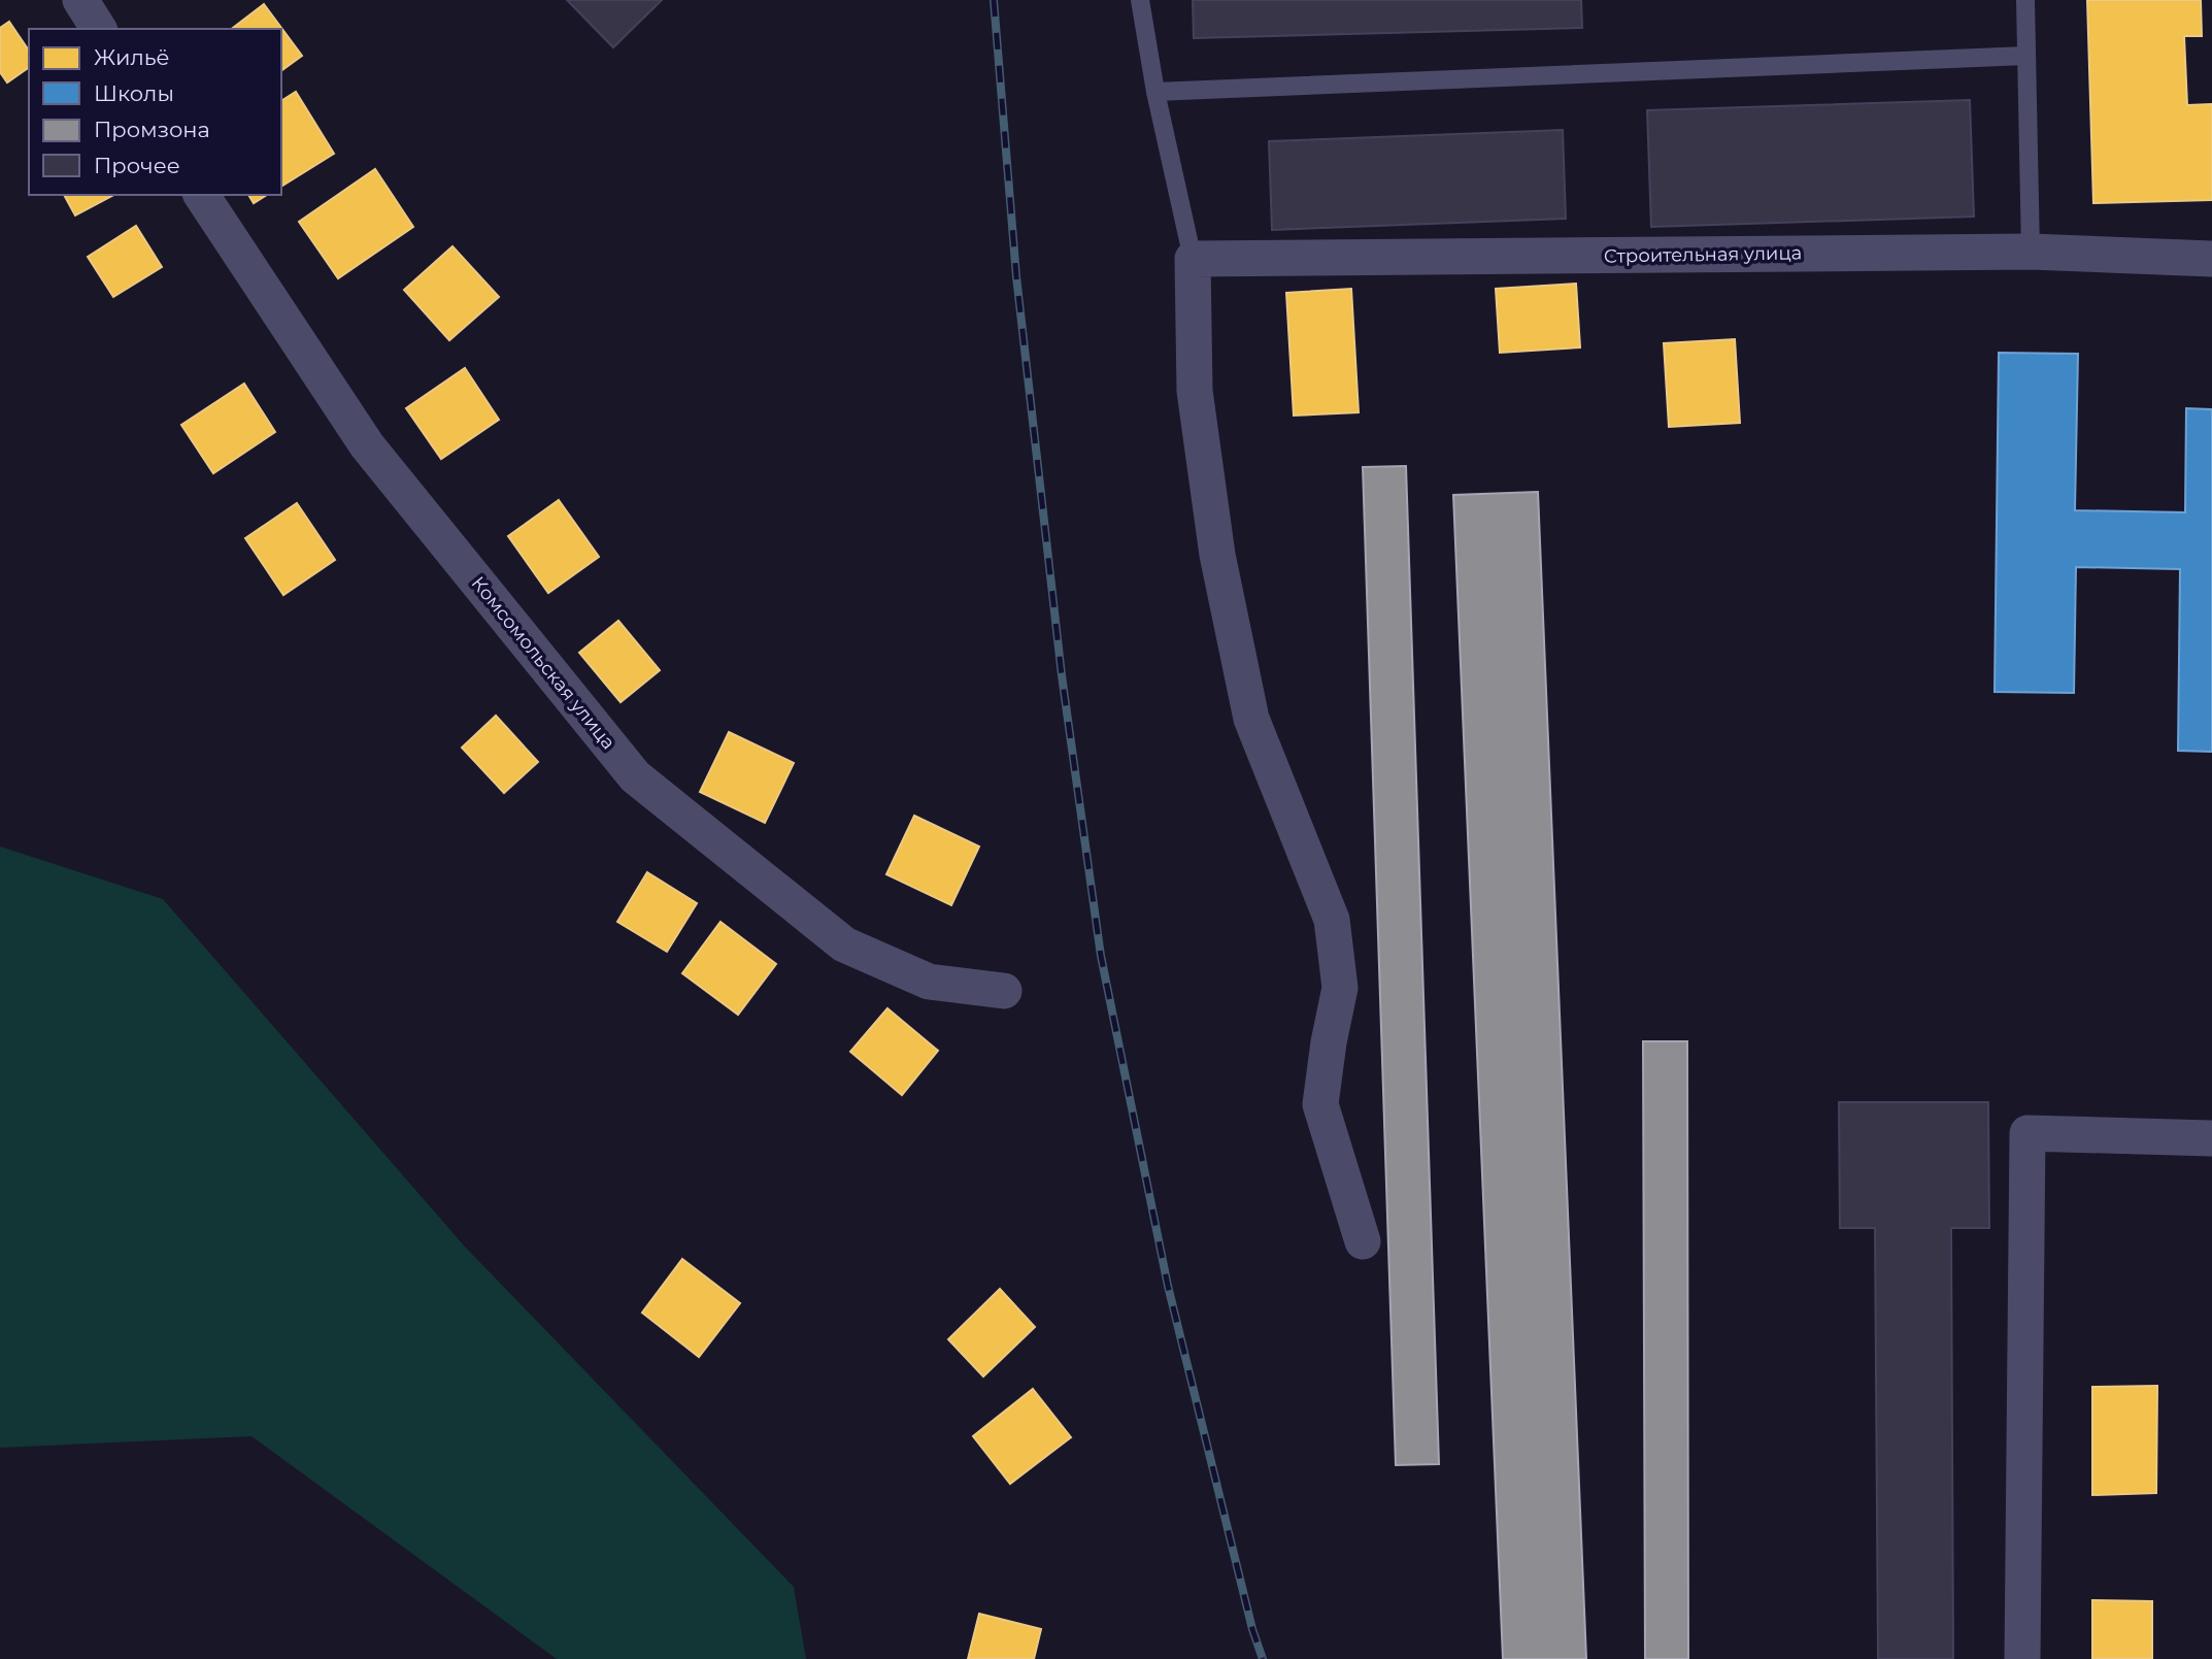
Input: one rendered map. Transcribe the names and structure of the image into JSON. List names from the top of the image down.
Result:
{
  "streets": {
    "street": ["Строительная улица", "Комсомольская улица"]
  },
  "legend": [
    "Жильё",
    "Школы",
    "Промзона",
    "Прочее"
  ]
}
